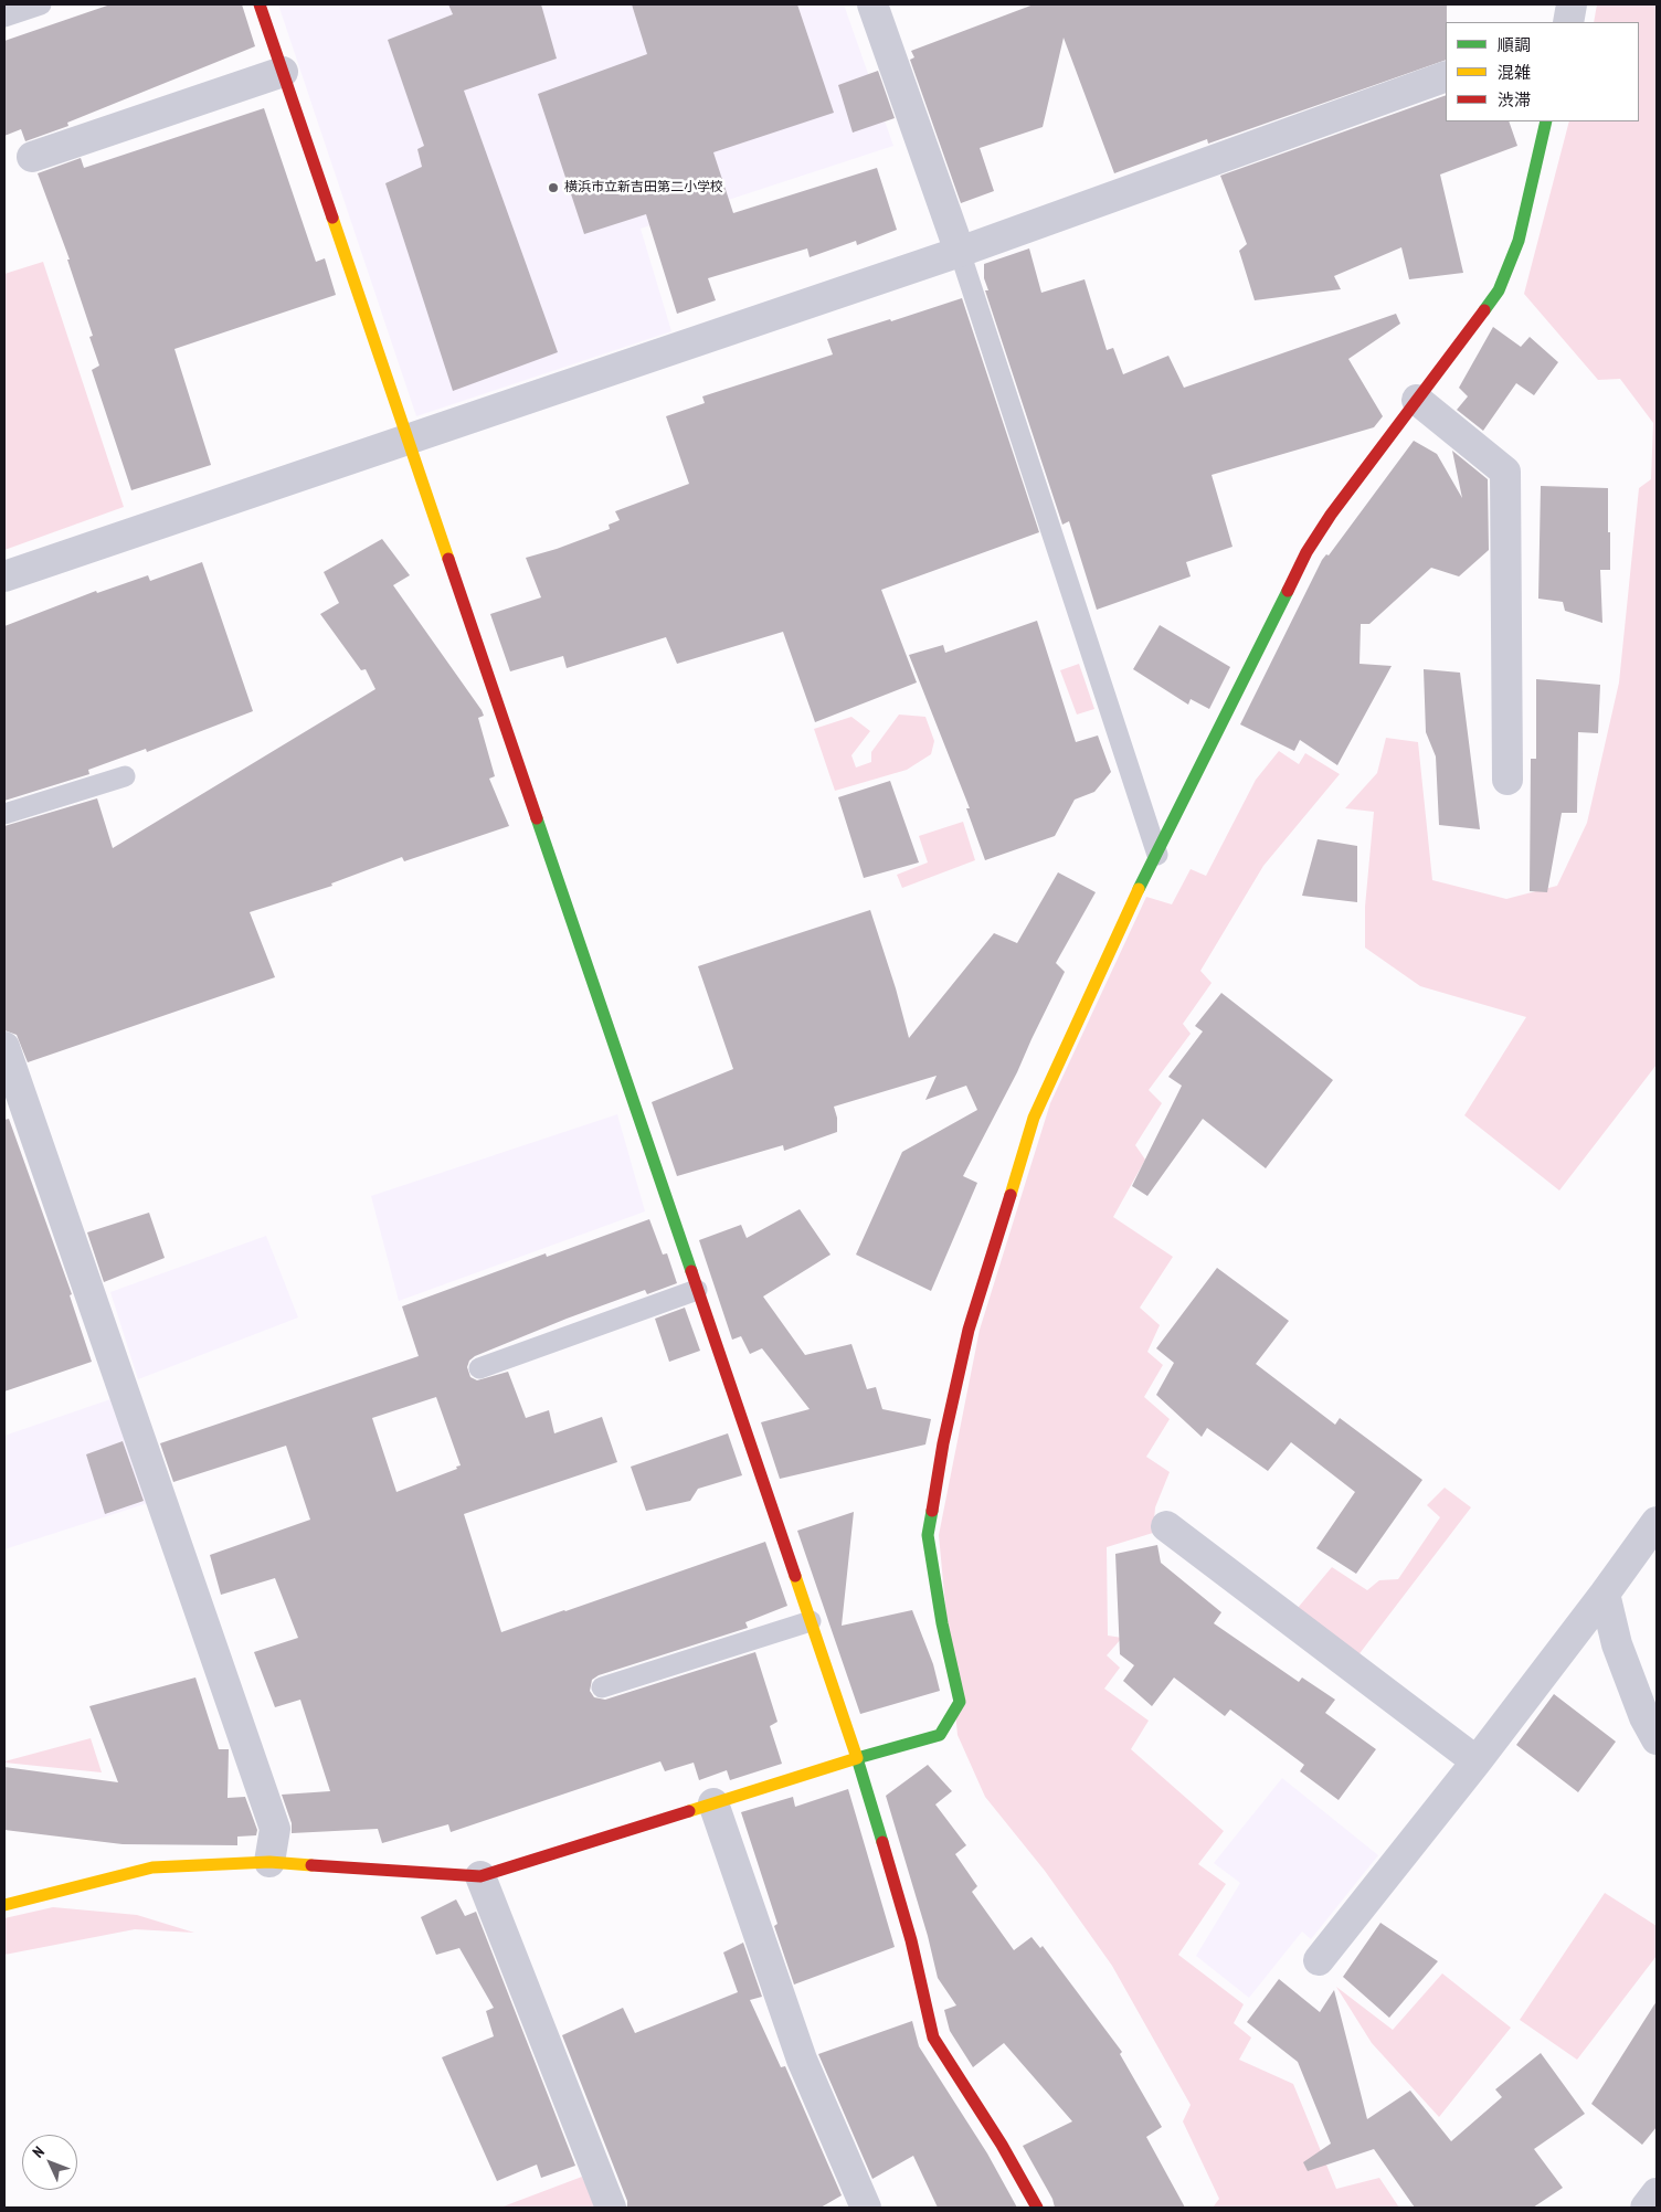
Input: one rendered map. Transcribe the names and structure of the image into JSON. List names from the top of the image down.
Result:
{
  "places": ["横浜市立新吉田第二小学校"],
  "legend": ["順調", "混雑", "渋滞"],
  "north": "top left"
}
